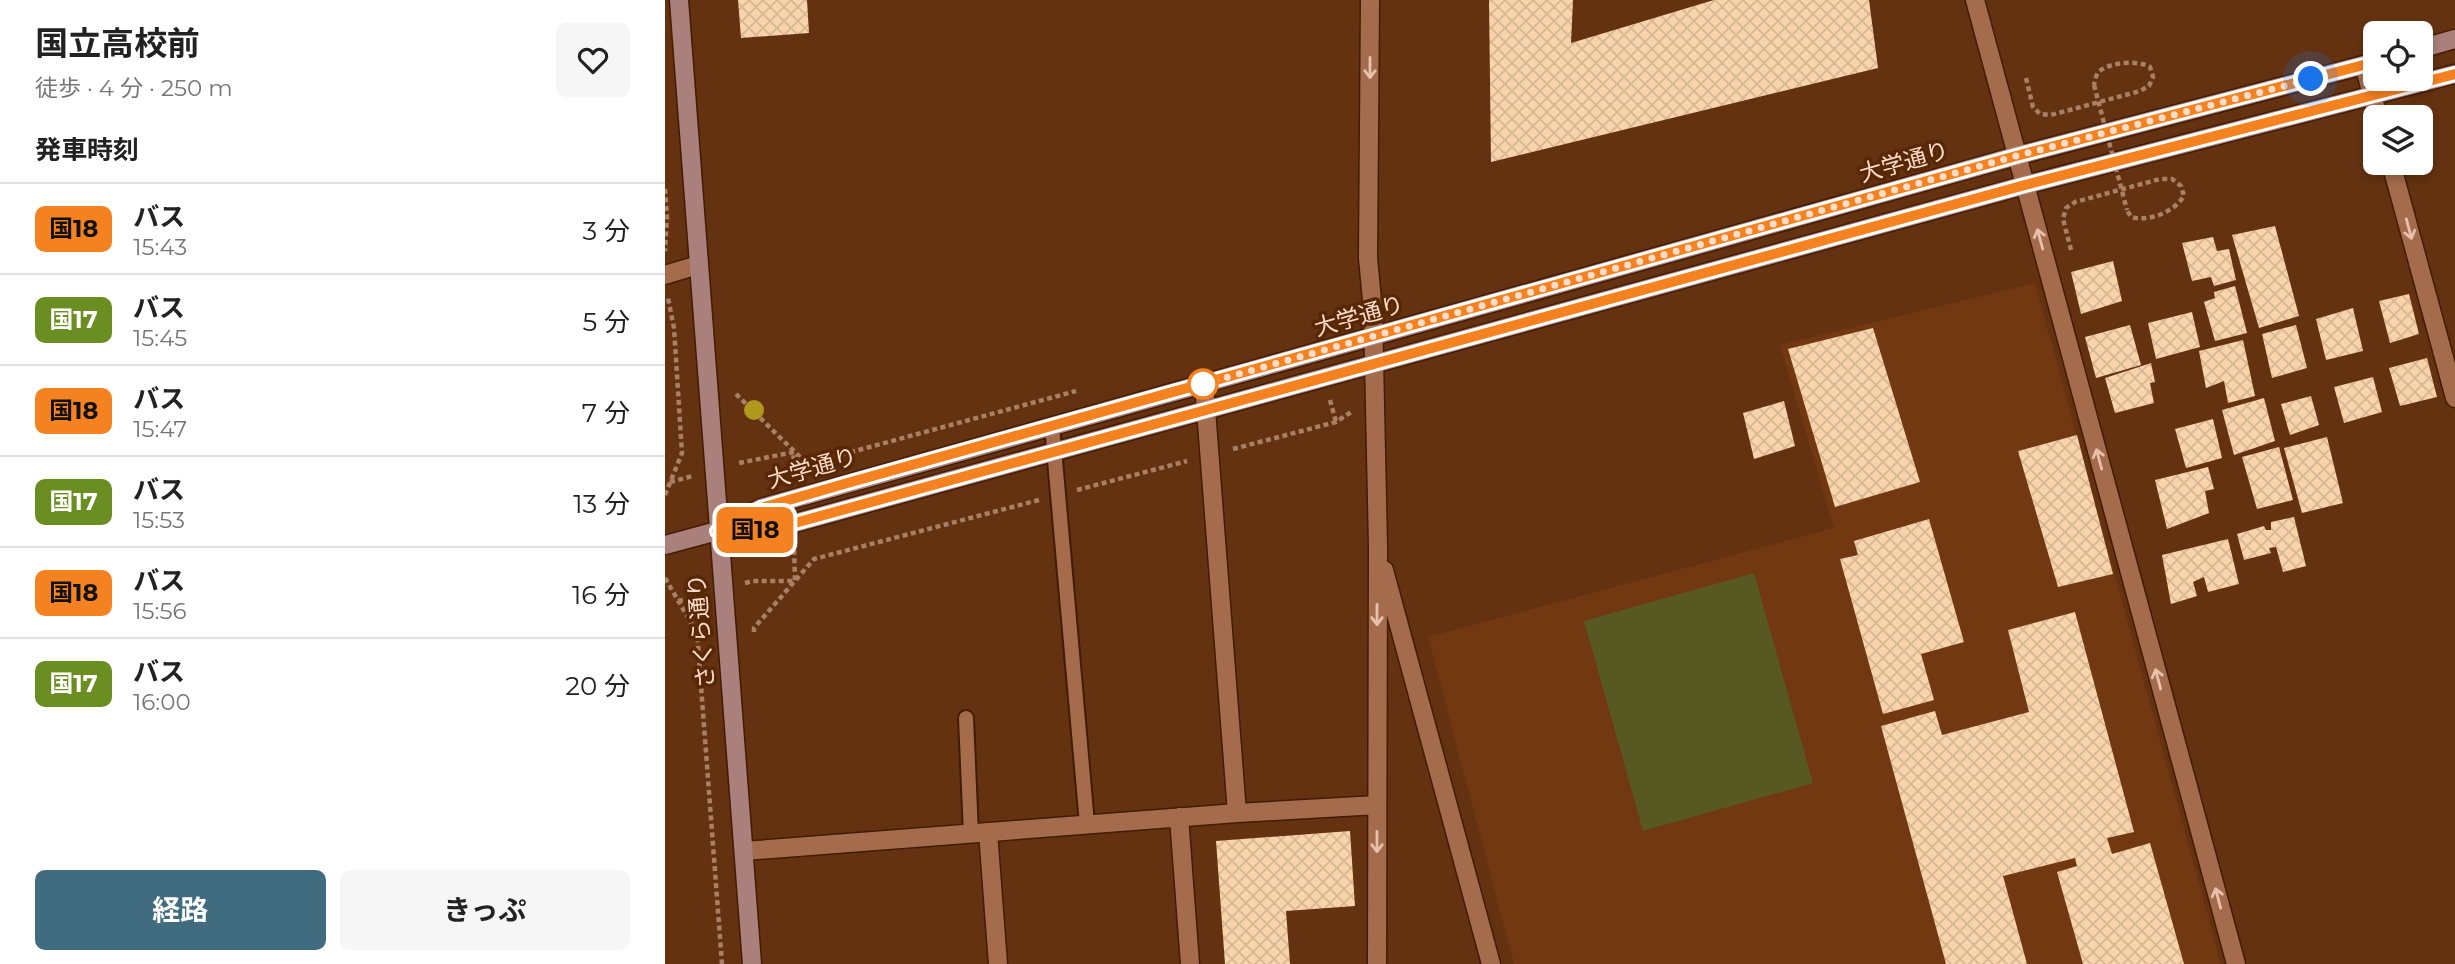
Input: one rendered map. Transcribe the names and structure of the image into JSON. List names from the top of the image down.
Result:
{
  "streets": {
    "main road": ["大学通り", "さくら通り"]
  },
  "crossings": [
    ["大学通り", "さくら通り"]
  ],
  "lines": ["bus line 国18"],
  "page": {
    "heading": [
      ["国立高校前", "徒歩 · 4 分 · 250 m"],
      "発車時刻"
    ],
    "on_map": "国18",
    "list": [
      {
        "mark": "国18",
        "name": "バス",
        "note": "15:43",
        "value": "3 分"
      },
      {
        "mark": "国17",
        "name": "バス",
        "note": "15:45",
        "value": "5 分"
      },
      {
        "mark": "国18",
        "name": "バス",
        "note": "15:47",
        "value": "7 分"
      },
      {
        "mark": "国17",
        "name": "バス",
        "note": "15:53",
        "value": "13 分"
      },
      {
        "mark": "国18",
        "name": "バス",
        "note": "15:56",
        "value": "16 分"
      },
      {
        "mark": "国17",
        "name": "バス",
        "note": "16:00",
        "value": "20 分"
      }
    ],
    "buttons": ["経路", "きっぷ"]
  }
}
